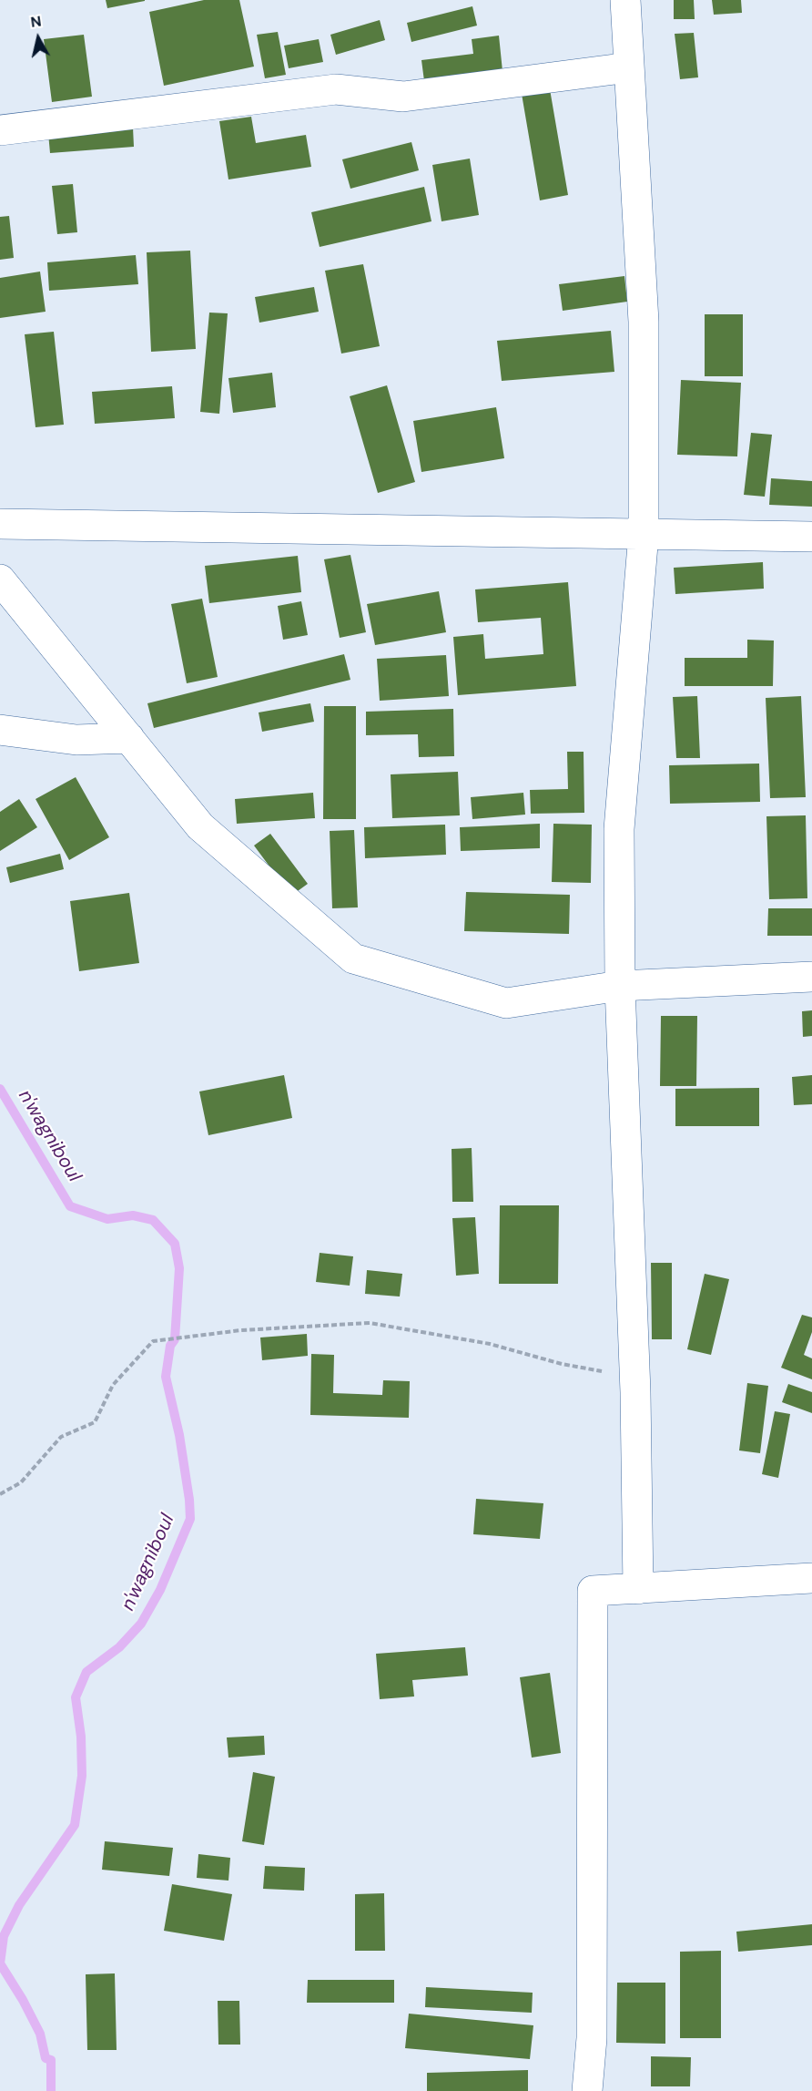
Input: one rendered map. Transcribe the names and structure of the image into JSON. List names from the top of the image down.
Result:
{
  "water": ["n'wagniboul"],
  "north": "top"
}
